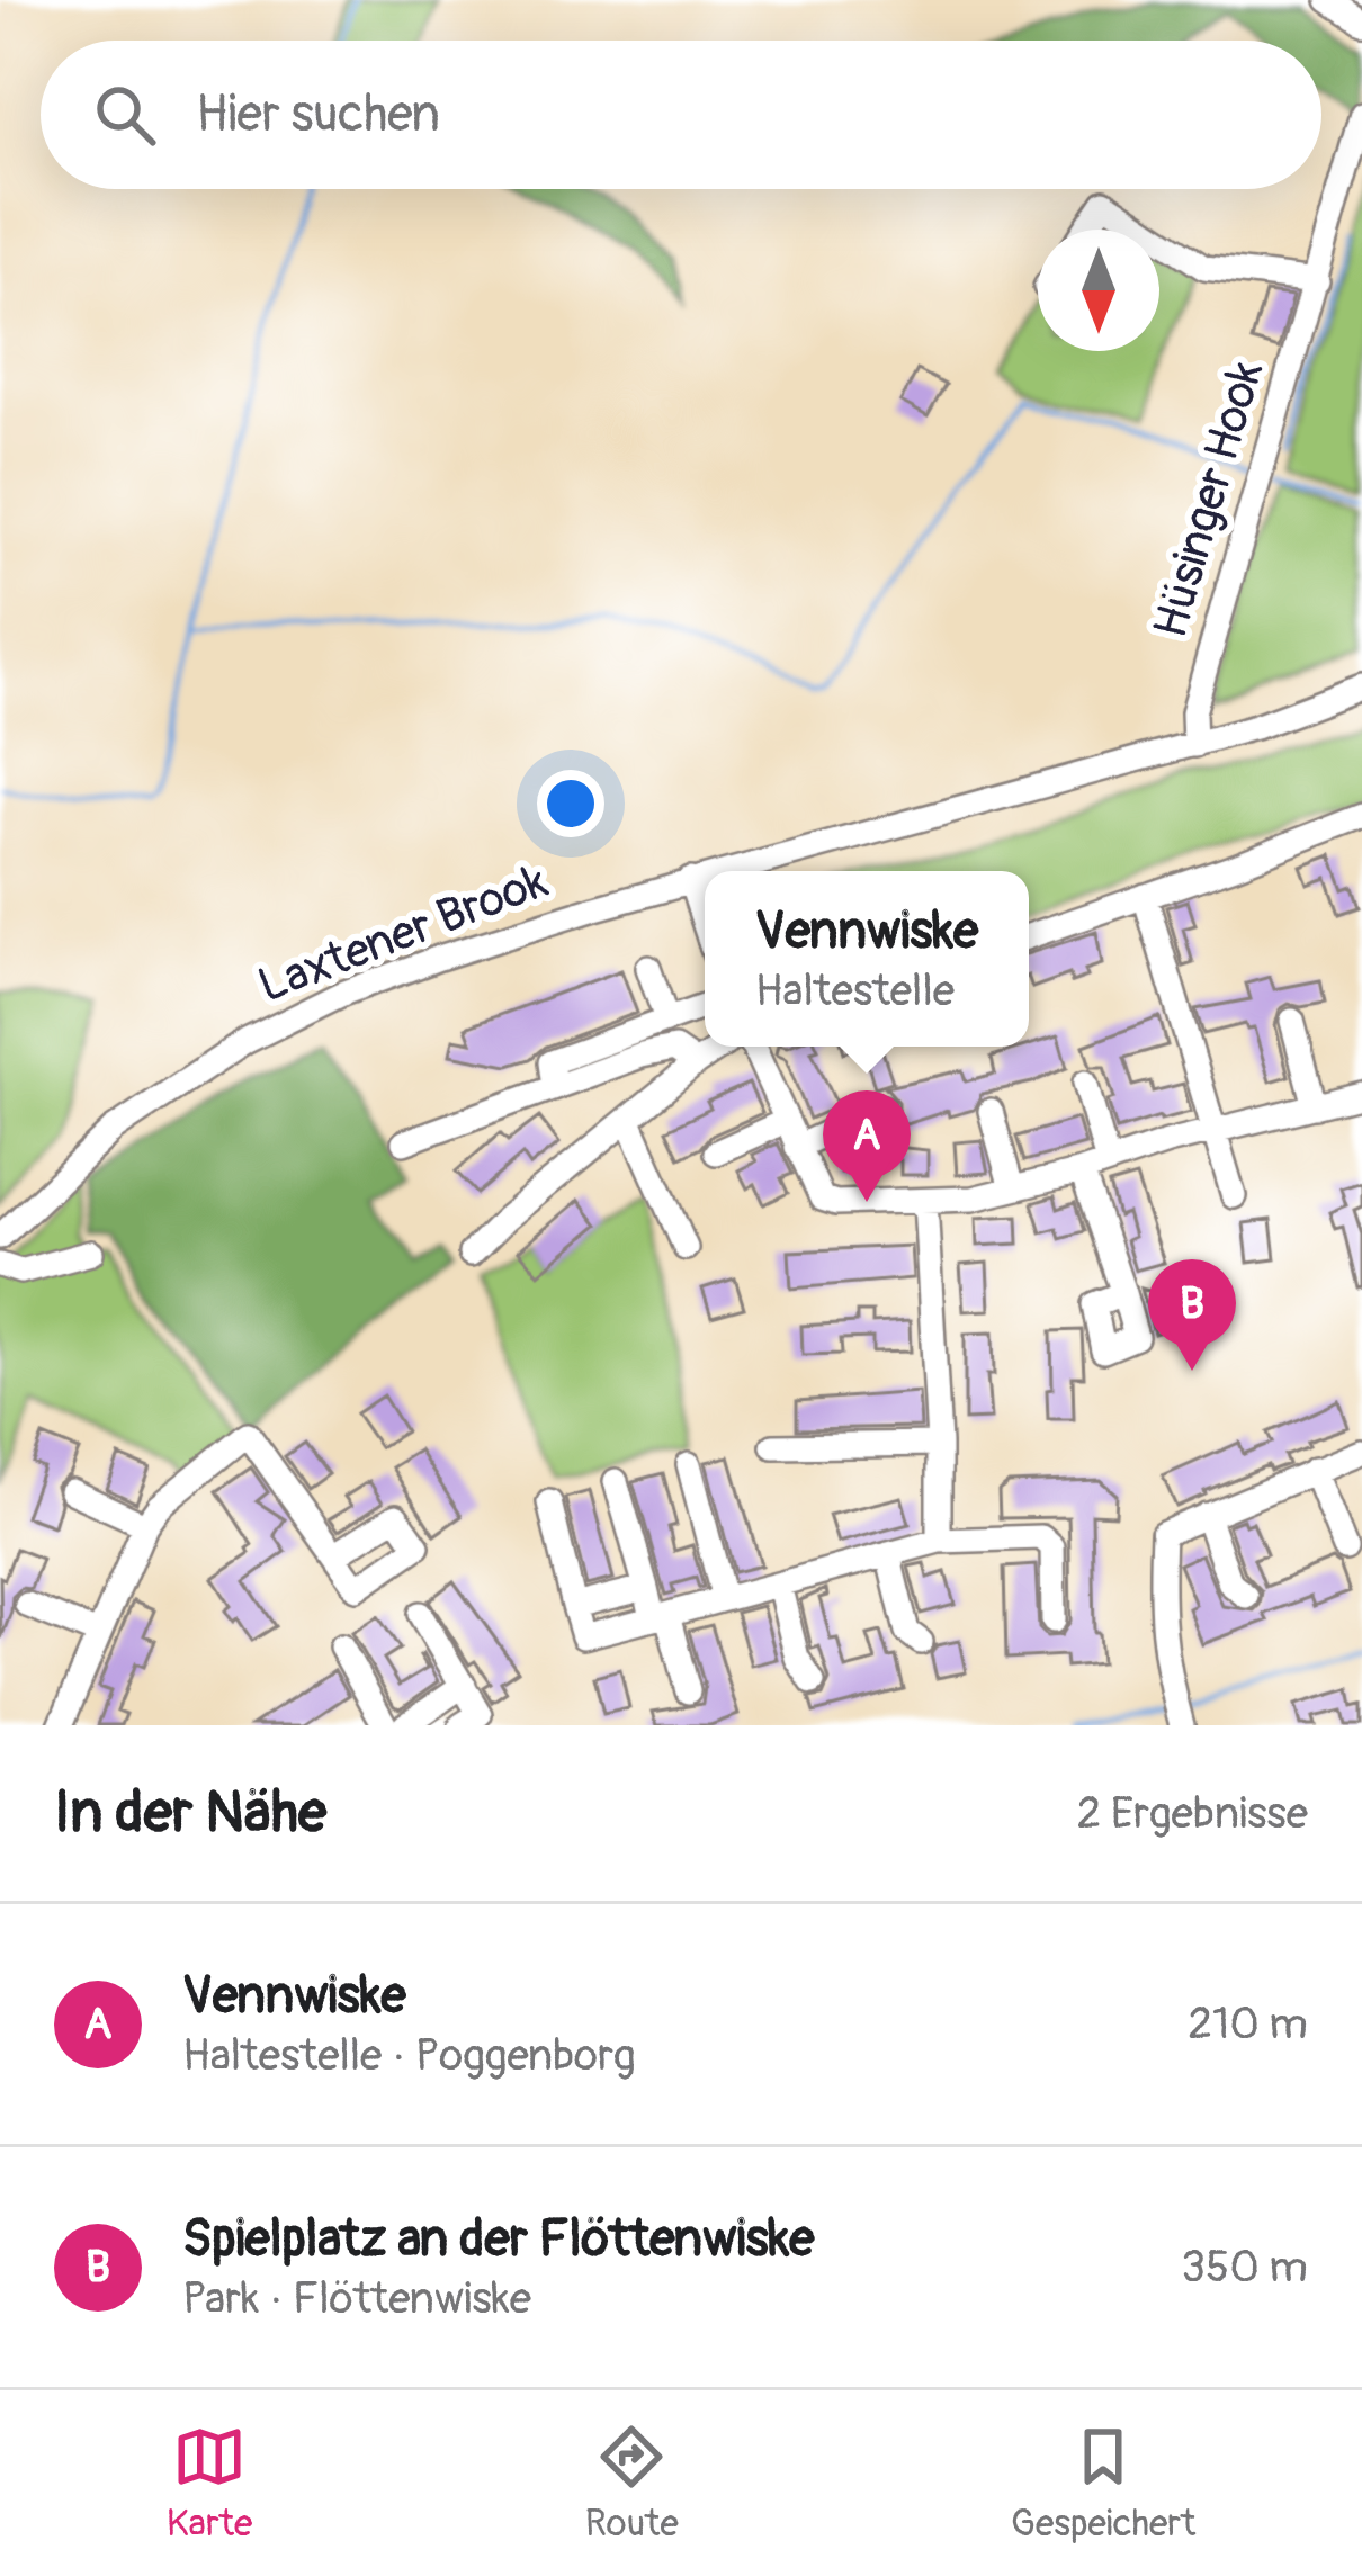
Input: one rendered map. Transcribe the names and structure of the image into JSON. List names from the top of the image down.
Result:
{
  "streets": {
    "street": ["Hüsinger Hook", "Laxtener Brook"]
  },
  "crossings": [
    ["Hüsinger Hook", "Laxtener Brook"]
  ],
  "north": "bottom",
  "page": {
    "search": "Hier suchen",
    "popup": ["Vennwiske", "Haltestelle"],
    "pins": ["A", "B"],
    "heading": ["In der Nähe", "2 Ergebnisse"],
    "list": [
      {
        "mark": "A",
        "name": "Vennwiske",
        "note": "Haltestelle · Poggenborg",
        "value": "210 m"
      },
      {
        "mark": "B",
        "name": "Spielplatz an der Flöttenwiske",
        "note": "Park · Flöttenwiske",
        "value": "350 m"
      }
    ],
    "nav": ["Karte", "Route", "Gespeichert"]
  }
}
